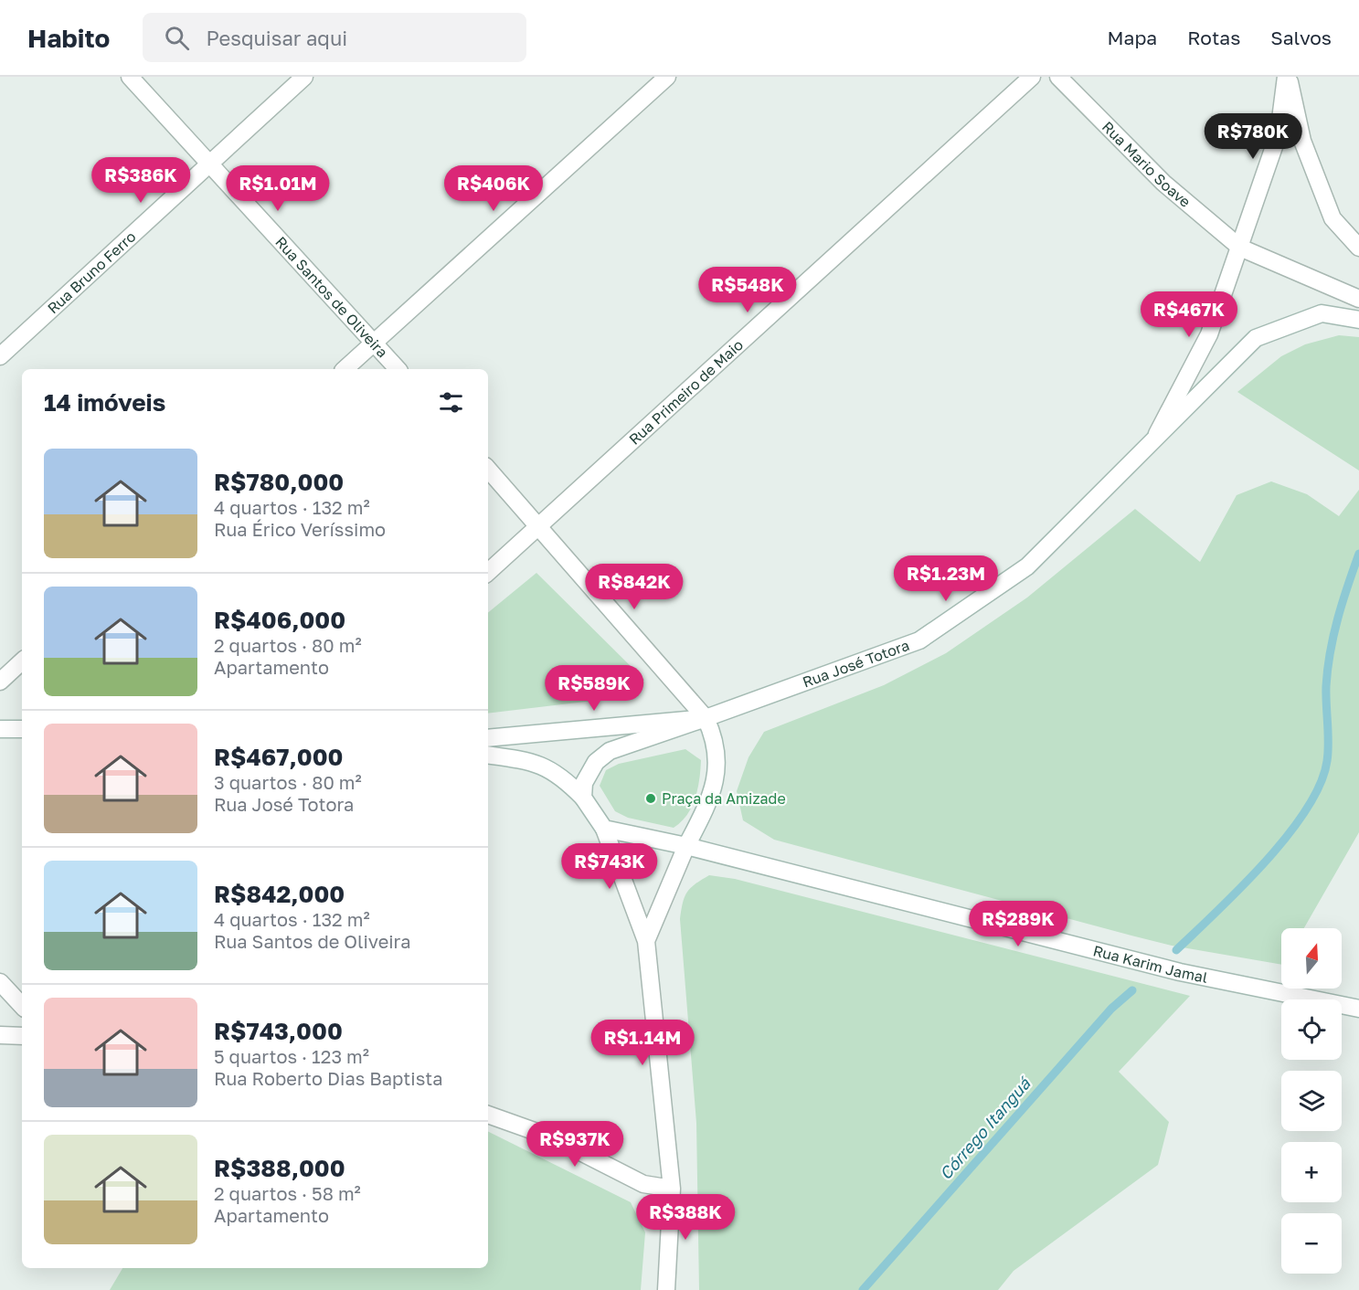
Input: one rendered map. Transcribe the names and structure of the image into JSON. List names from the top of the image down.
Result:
{
  "streets": {
    "street": [
      "Rua Mario Soave",
      "Rua Bruno Ferro",
      "Rua Santos de Oliveira",
      "Rua Primeiro de Maio",
      "Rua José Totora",
      "Rua Karim Jamal"
    ]
  },
  "crossings": [
    ["Rua Mario Soave", "Rua José Totora"],
    ["Rua Bruno Ferro", "Rua Santos de Oliveira"]
  ],
  "water": ["Córrego Itanguá"],
  "places": ["Praça da Amizade"],
  "north": "top",
  "page": {
    "header": "Habito",
    "search": "Pesquisar aqui",
    "nav": ["Mapa", "Rotas", "Salvos"],
    "price": [
      "R$780K",
      "R$386K",
      "R$1.01M",
      "R$406K",
      "R$548K",
      "R$467K",
      "R$1.23M",
      "R$842K",
      "R$589K",
      "R$743K",
      "R$289K",
      "R$1.14M",
      "R$937K",
      "R$388K"
    ],
    "heading": "14 imóveis",
    "list": [
      {
        "name": "R$780,000",
        "note": "4 quartos · 132 m² · Rua Érico Veríssimo"
      },
      {
        "name": "R$406,000",
        "note": "2 quartos · 80 m² · Apartamento"
      },
      {
        "name": "R$467,000",
        "note": "3 quartos · 80 m² · Rua José Totora"
      },
      {
        "name": "R$842,000",
        "note": "4 quartos · 132 m² · Rua Santos de Oliveira"
      },
      {
        "name": "R$743,000",
        "note": "5 quartos · 123 m² · Rua Roberto Dias Baptista"
      },
      {
        "name": "R$388,000",
        "note": "2 quartos · 58 m² · Apartamento"
      }
    ],
    "map_buttons": ["+", "−"]
  }
}
